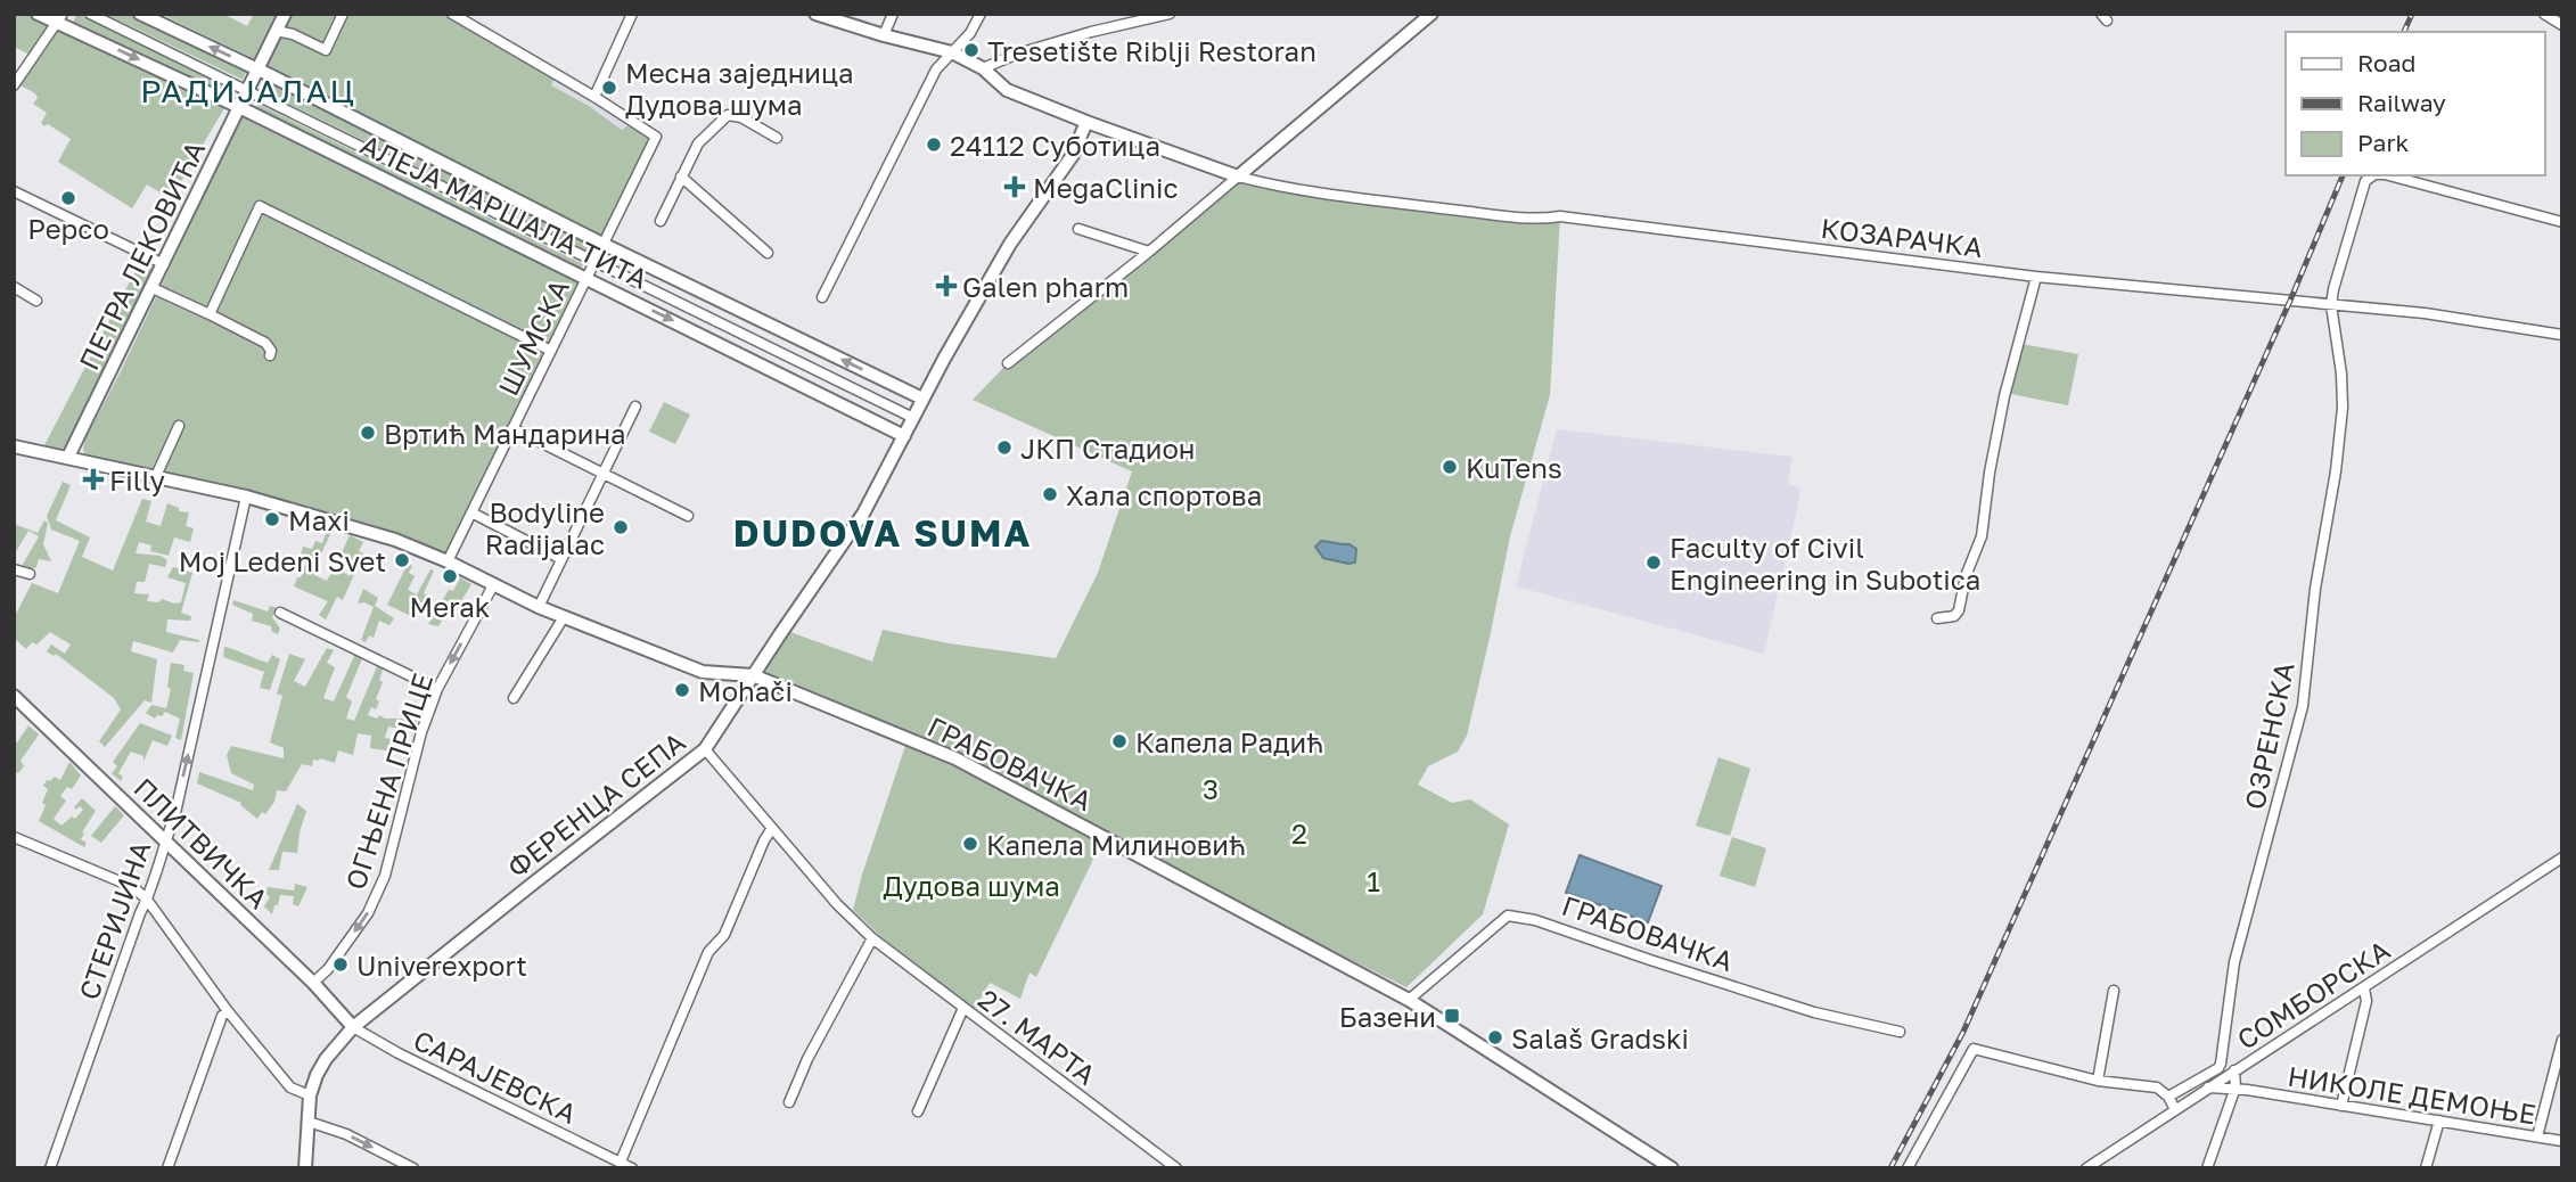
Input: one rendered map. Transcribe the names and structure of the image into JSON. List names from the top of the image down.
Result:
{
  "streets": {
    "street": [
      "АЛЕЈА МАРШАЛА ТИТА",
      "КОЗАРАЧКА",
      "ПЕТРА ЛЕКОВИЋА",
      "ШУМСКА",
      "ОЗРЕНСКА",
      "ГРАБОВАЧКА",
      "ОГЊЕНА ПРИЦЕ",
      "ФЕРЕНЦА СЕПА",
      "ПЛИТВИЧКА",
      "СТЕРИЈИНА",
      "СОМБОРСКА",
      "27. МАРТА",
      "САРАЈЕВСКА",
      "НИКОЛЕ ДЕМОЊЕ"
    ]
  },
  "crossings": [
    ["АЛЕЈА МАРШАЛА ТИТА", "ПЕТРА ЛЕКОВИЋА"],
    ["АЛЕЈА МАРШАЛА ТИТА", "ШУМСКА"],
    ["АЛЕЈА МАРШАЛА ТИТА", "ФЕРЕНЦА СЕПА"],
    ["КОЗАРАЧКА", "ОЗРЕНСКА"],
    ["ПЕТРА ЛЕКОВИЋА", "ГРАБОВАЧКА"],
    ["ШУМСКА", "ГРАБОВАЧКА"],
    ["ГРАБОВАЧКА", "ОГЊЕНА ПРИЦЕ"],
    ["ГРАБОВАЧКА", "ФЕРЕНЦА СЕПА"],
    ["ГРАБОВАЧКА", "СТЕРИЈИНА"],
    ["ОГЊЕНА ПРИЦЕ", "ПЛИТВИЧКА"],
    ["ФЕРЕНЦА СЕПА", "ПЛИТВИЧКА"],
    ["ФЕРЕНЦА СЕПА", "27. МАРТА"],
    ["ФЕРЕНЦА СЕПА", "САРАЈЕВСКА"],
    ["ПЛИТВИЧКА", "СТЕРИЈИНА"],
    ["ПЛИТВИЧКА", "САРАЈЕВСКА"],
    ["СОМБОРСКА", "НИКОЛЕ ДЕМОЊЕ"]
  ],
  "one_way": ["ОГЊЕНА ПРИЦЕ", "СТЕРИЈИНА"],
  "districts": ["РАДИЈАЛАЦ", "DUDOVA SUMA"],
  "parks": [
    "3",
    "2",
    "1",
    "Дудова шума"
  ],
  "places": {
    "other": [
      "Tresetište Riblji Restoran",
      "Месна заједница Дудова шума",
      "24112 Суботица",
      "Pepco",
      "Вртић Мандарина",
      "ЈКП Стадион",
      "KuTens",
      "Хала спортова",
      "Maxi",
      "Bodyline Radijalac",
      "Moj Ledeni Svet",
      "Faculty of Civil Engineering in Subotica",
      "Merak",
      "Mohači",
      "Капела Радић",
      "Капела Милиновић",
      "Univerexport",
      "Salaš Gradski"
    ],
    "health": ["MegaClinic", "Galen pharm", "Filly"],
    "transit": ["Базени"]
  },
  "legend": ["Road", "Railway", "Park"]
}
